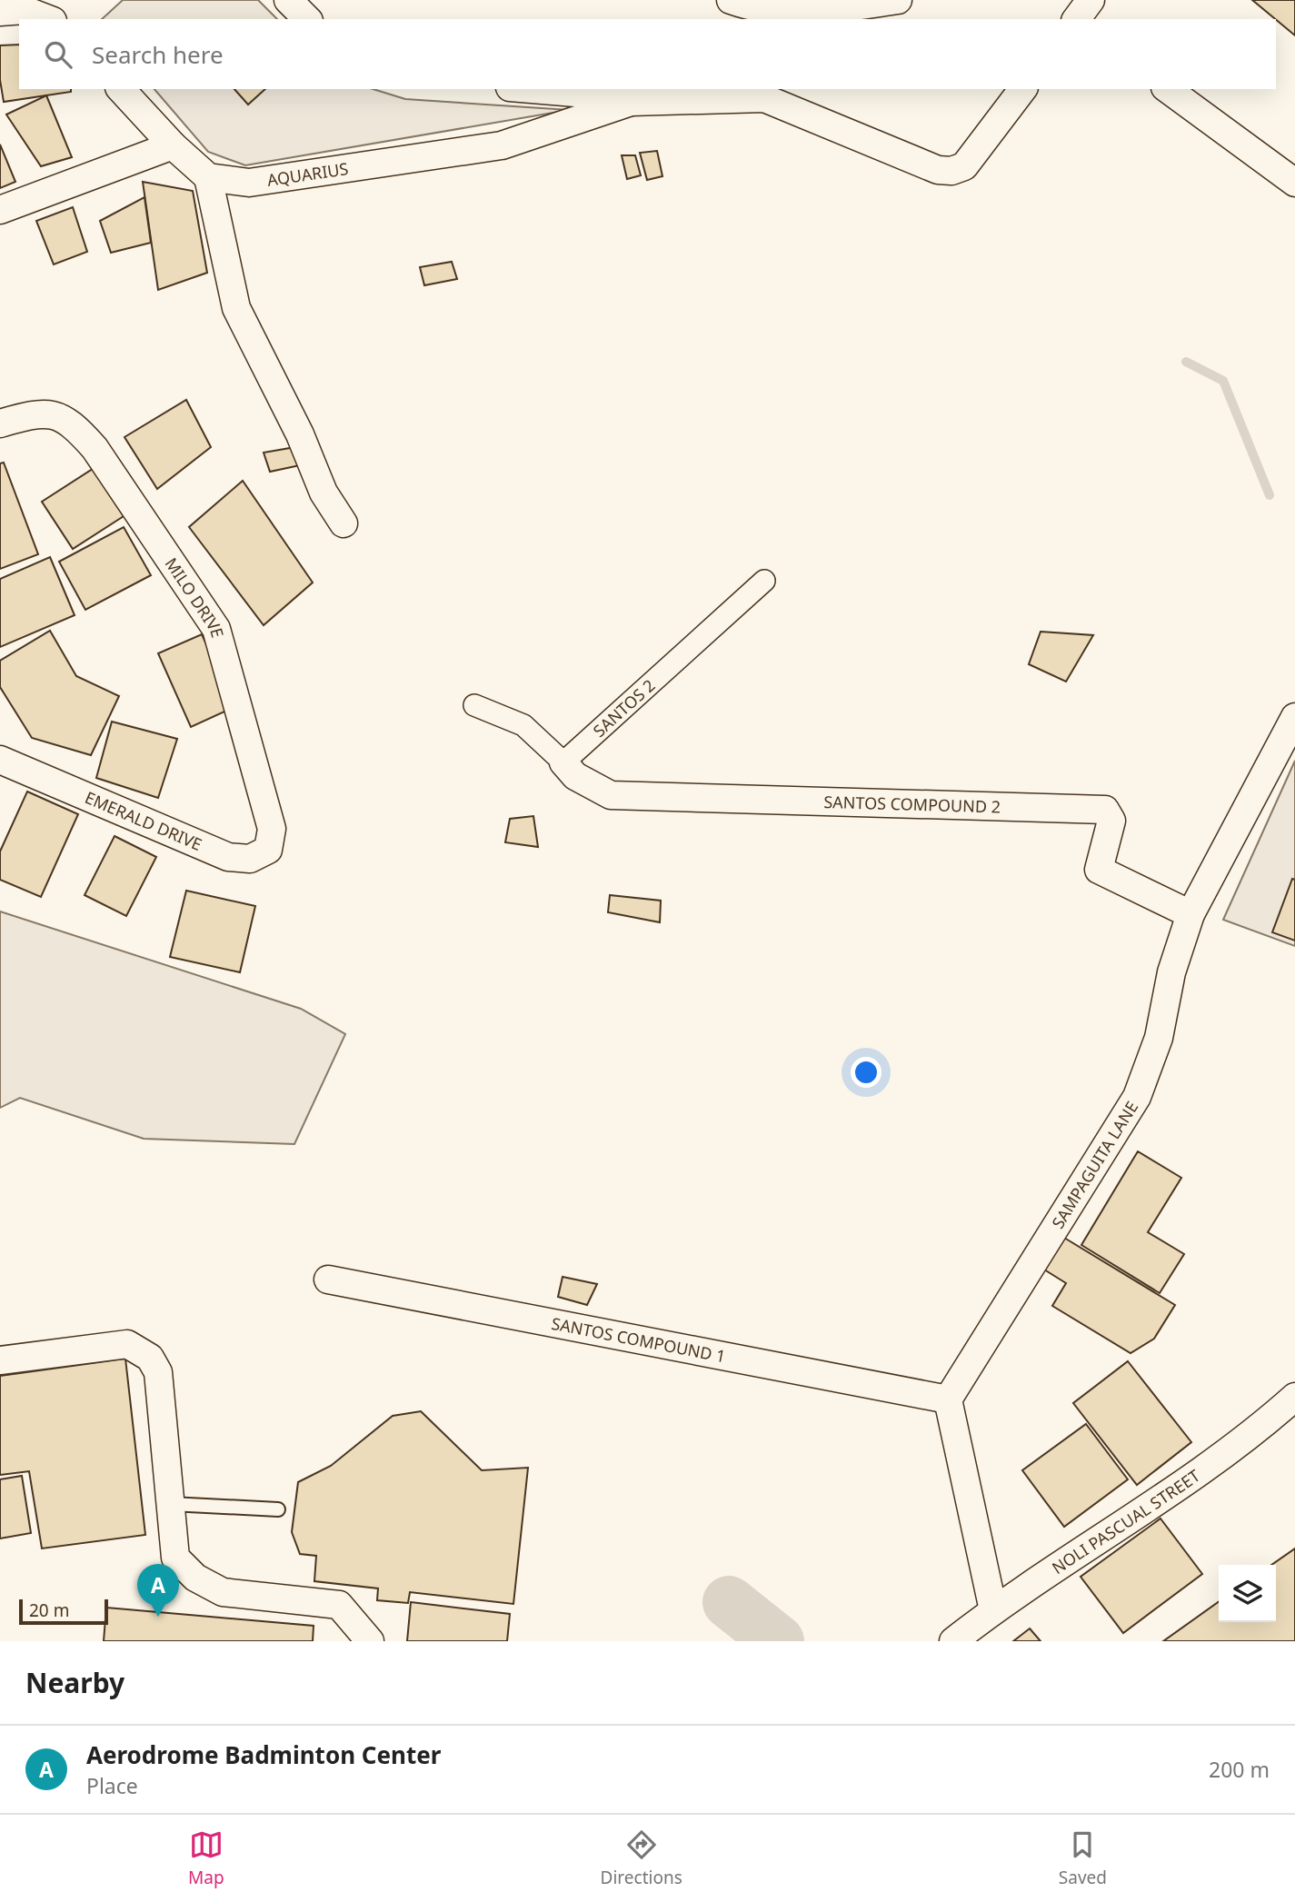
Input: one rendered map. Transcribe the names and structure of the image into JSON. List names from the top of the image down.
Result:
{
  "streets": {
    "street": [
      "AQUARIUS",
      "MILO DRIVE",
      "SANTOS 2",
      "SANTOS COMPOUND 2",
      "EMERALD DRIVE",
      "SAMPAGUITA LANE",
      "SANTOS COMPOUND 1",
      "NOLI PASCUAL STREET"
    ]
  },
  "crossings": [
    ["MILO DRIVE", "EMERALD DRIVE"],
    ["SANTOS 2", "SANTOS COMPOUND 2"],
    ["SANTOS COMPOUND 2", "SAMPAGUITA LANE"],
    ["SAMPAGUITA LANE", "SANTOS COMPOUND 1"]
  ],
  "scale_bar": "20 m",
  "page": {
    "search": "Search here",
    "pins": "A",
    "scale": "20 m",
    "heading": "Nearby",
    "list": [
      {
        "mark": "A",
        "name": "Aerodrome Badminton Center",
        "note": "Place",
        "value": "200 m"
      }
    ],
    "nav": ["Map", "Directions", "Saved"]
  }
}
